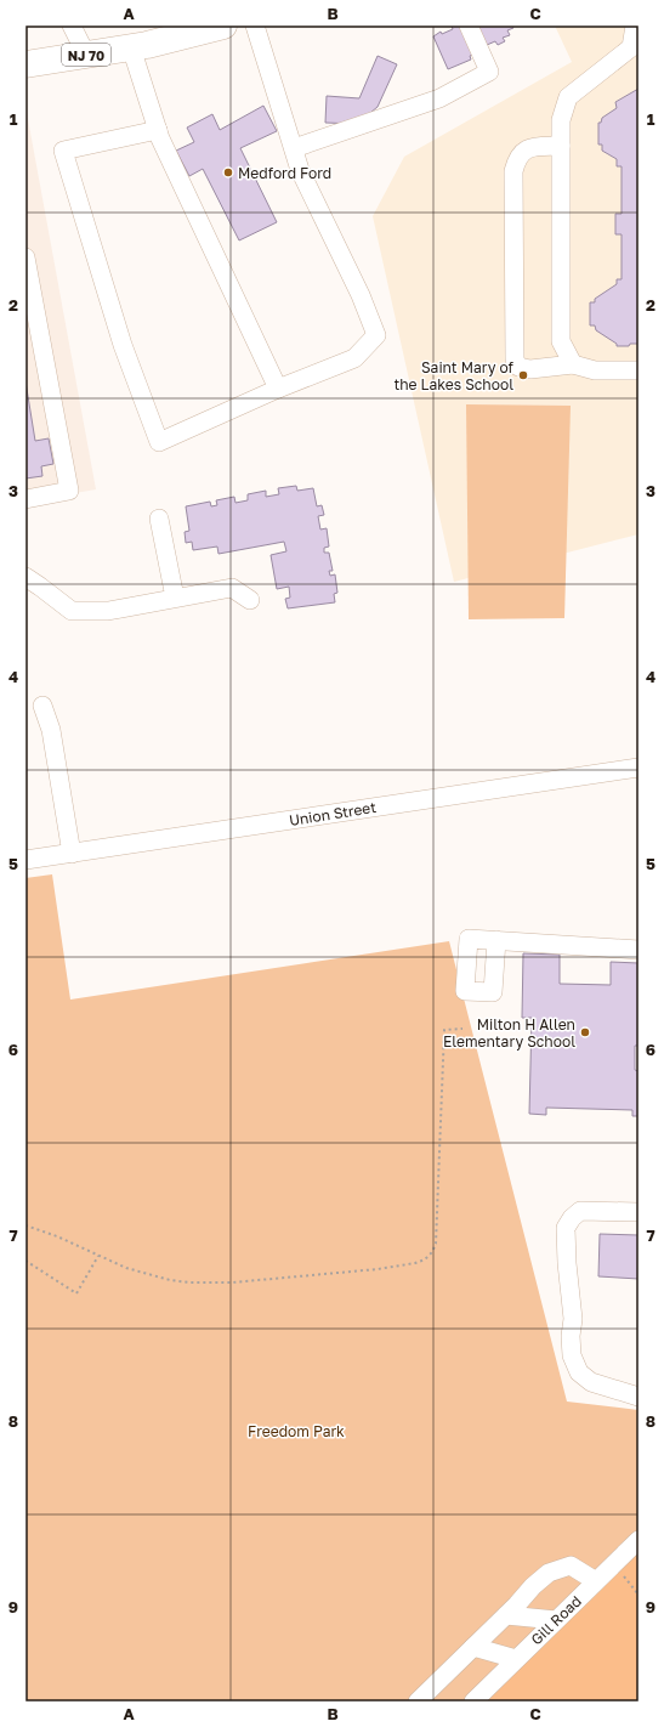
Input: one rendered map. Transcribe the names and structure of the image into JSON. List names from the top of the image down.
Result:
{
  "streets": {
    "highway": ["NJ 70"],
    "street": ["Union Street", "Gill Road"]
  },
  "parks": ["Freedom Park"],
  "places": ["Medford Ford", "Saint Mary of the Lakes School", "Milton H Allen Elementary School"],
  "grid": {
    "columns": ["A", "B", "C"],
    "rows": [
      "1",
      "2",
      "3",
      "4",
      "5",
      "6",
      "7",
      "8",
      "9"
    ]
  }
}
